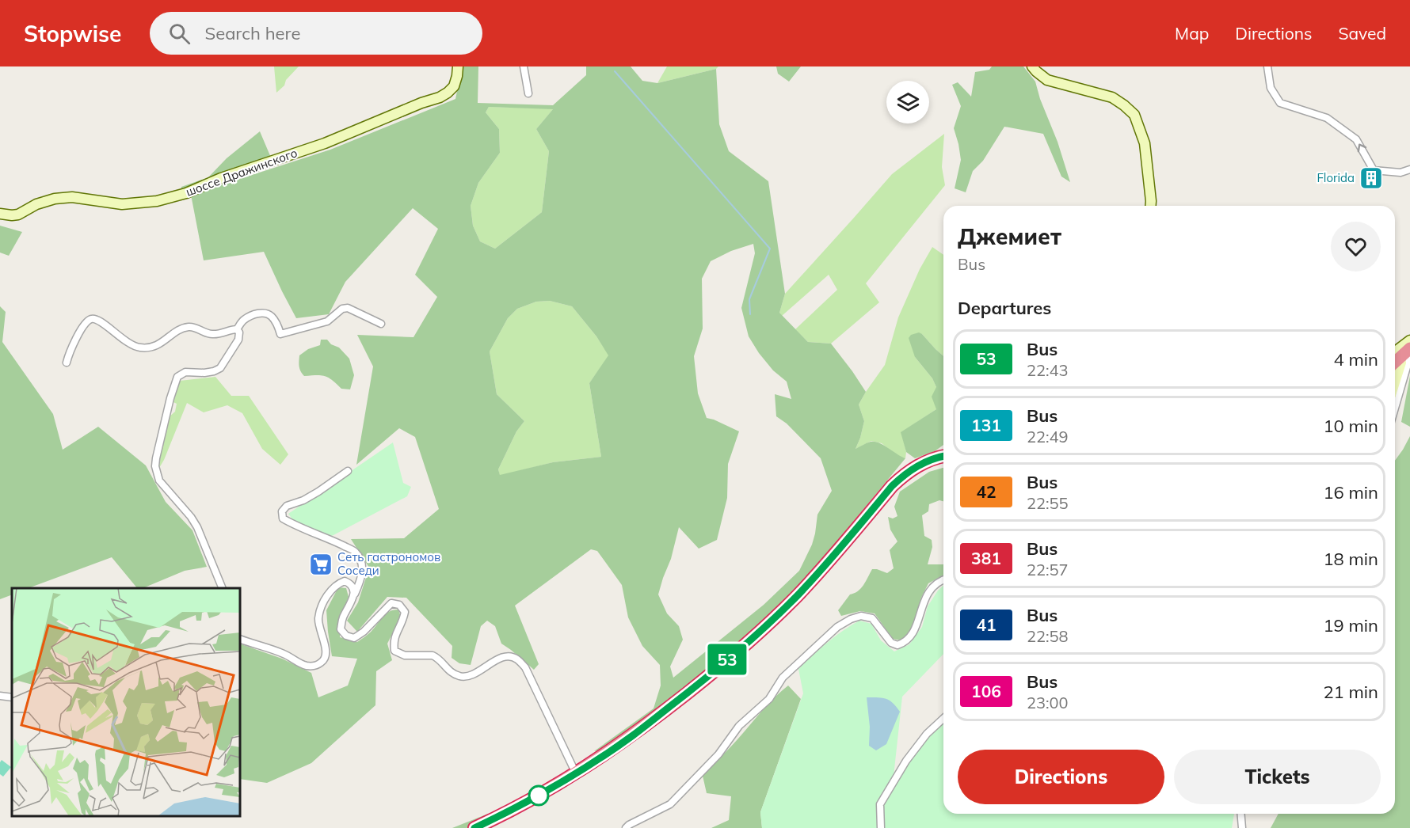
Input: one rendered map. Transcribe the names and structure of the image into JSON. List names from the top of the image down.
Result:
{
  "streets": {
    "main road": ["шоссе Дражинского"]
  },
  "places": {
    "building": ["Florida"],
    "supermarket": ["Сеть гастрономов Соседи"]
  },
  "lines": ["bus line 53"],
  "page": {
    "header": "Stopwise",
    "search": "Search here",
    "nav": ["Map", "Directions", "Saved"],
    "on_map": "53",
    "heading": [
      ["Джемиет", "Bus"],
      "Departures"
    ],
    "list": [
      {
        "mark": "53",
        "name": "Bus",
        "note": "22:43",
        "value": "4 min"
      },
      {
        "mark": "131",
        "name": "Bus",
        "note": "22:49",
        "value": "10 min"
      },
      {
        "mark": "42",
        "name": "Bus",
        "note": "22:55",
        "value": "16 min"
      },
      {
        "mark": "381",
        "name": "Bus",
        "note": "22:57",
        "value": "18 min"
      },
      {
        "mark": "41",
        "name": "Bus",
        "note": "22:58",
        "value": "19 min"
      },
      {
        "mark": "106",
        "name": "Bus",
        "note": "23:00",
        "value": "21 min"
      }
    ],
    "buttons": ["Directions", "Tickets"]
  }
}
